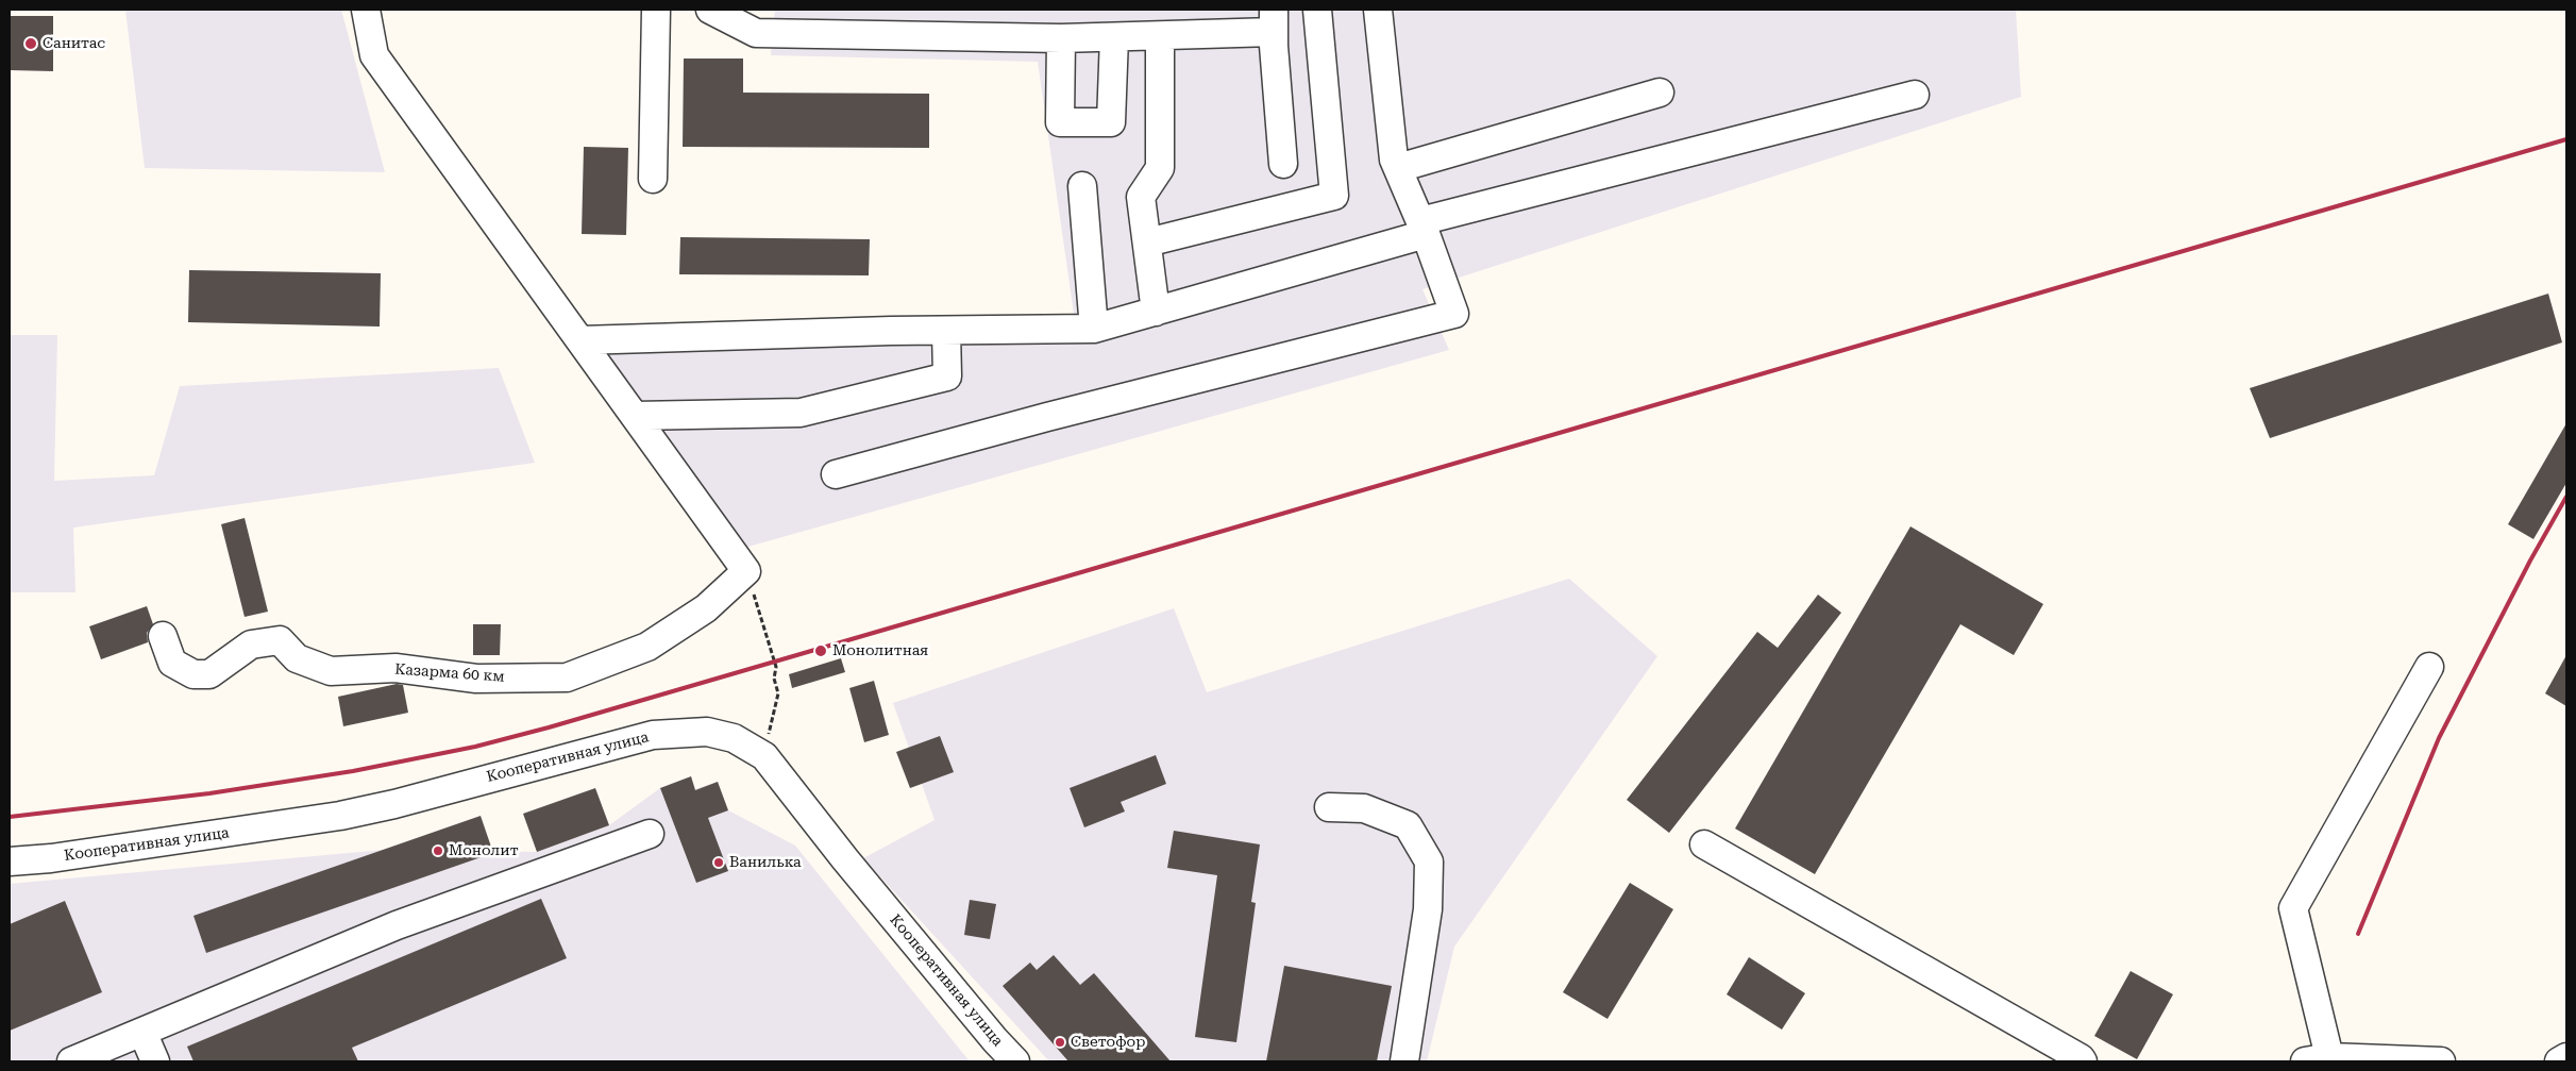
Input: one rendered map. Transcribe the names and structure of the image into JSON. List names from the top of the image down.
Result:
{
  "streets": {
    "street": ["Казарма 60 км", "Кооперативная улица"]
  },
  "places": [
    "Санитас",
    "Монолитная",
    "Монолит",
    "Ванилька",
    "Светофор"
  ]
}
